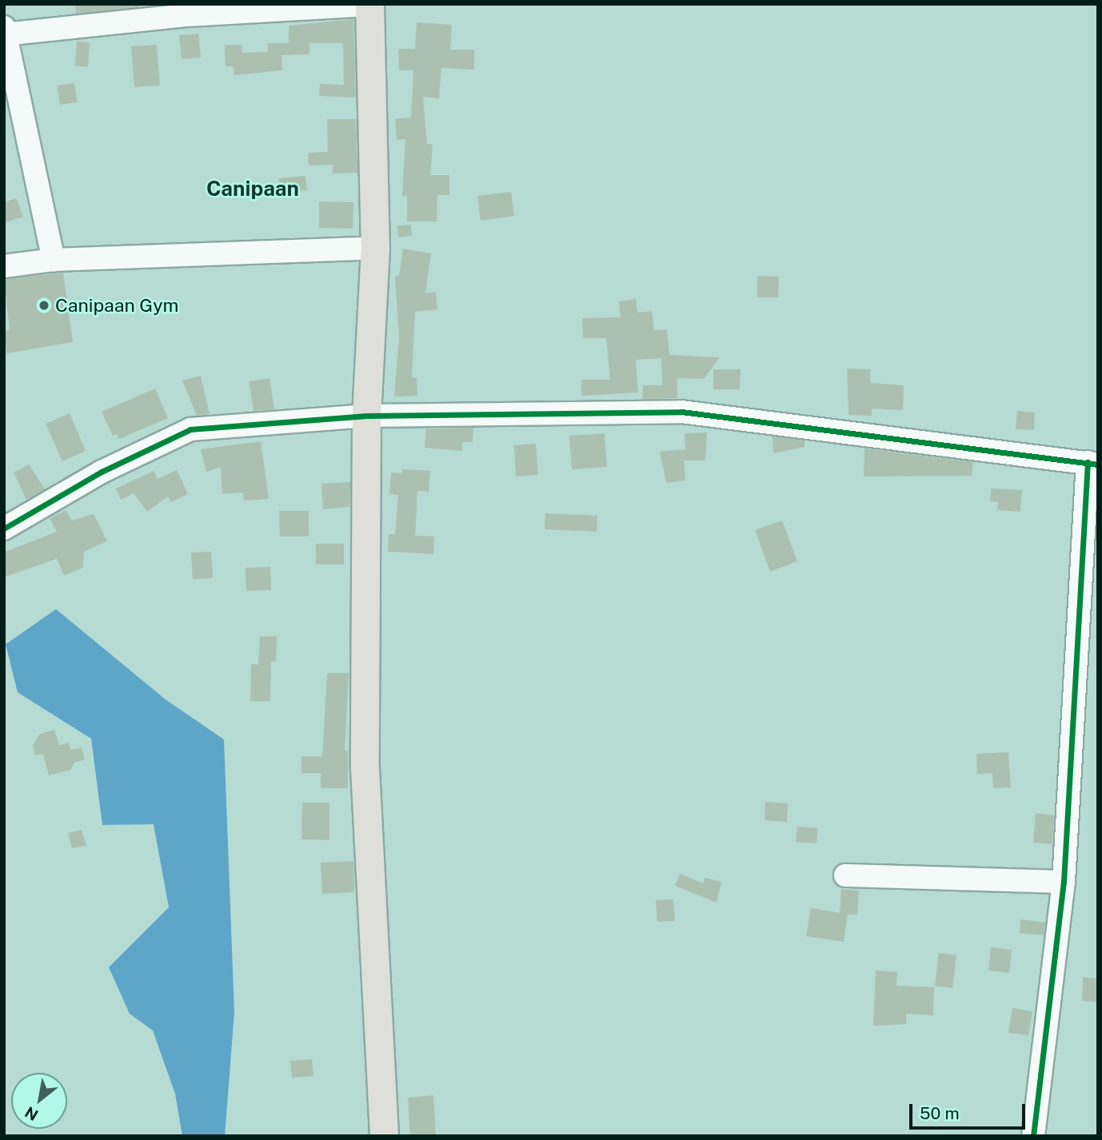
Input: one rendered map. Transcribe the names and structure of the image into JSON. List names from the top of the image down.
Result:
{
  "districts": ["Canipaan"],
  "places": ["Canipaan Gym"],
  "scale_bar": "50 m",
  "north": "bottom left"
}
